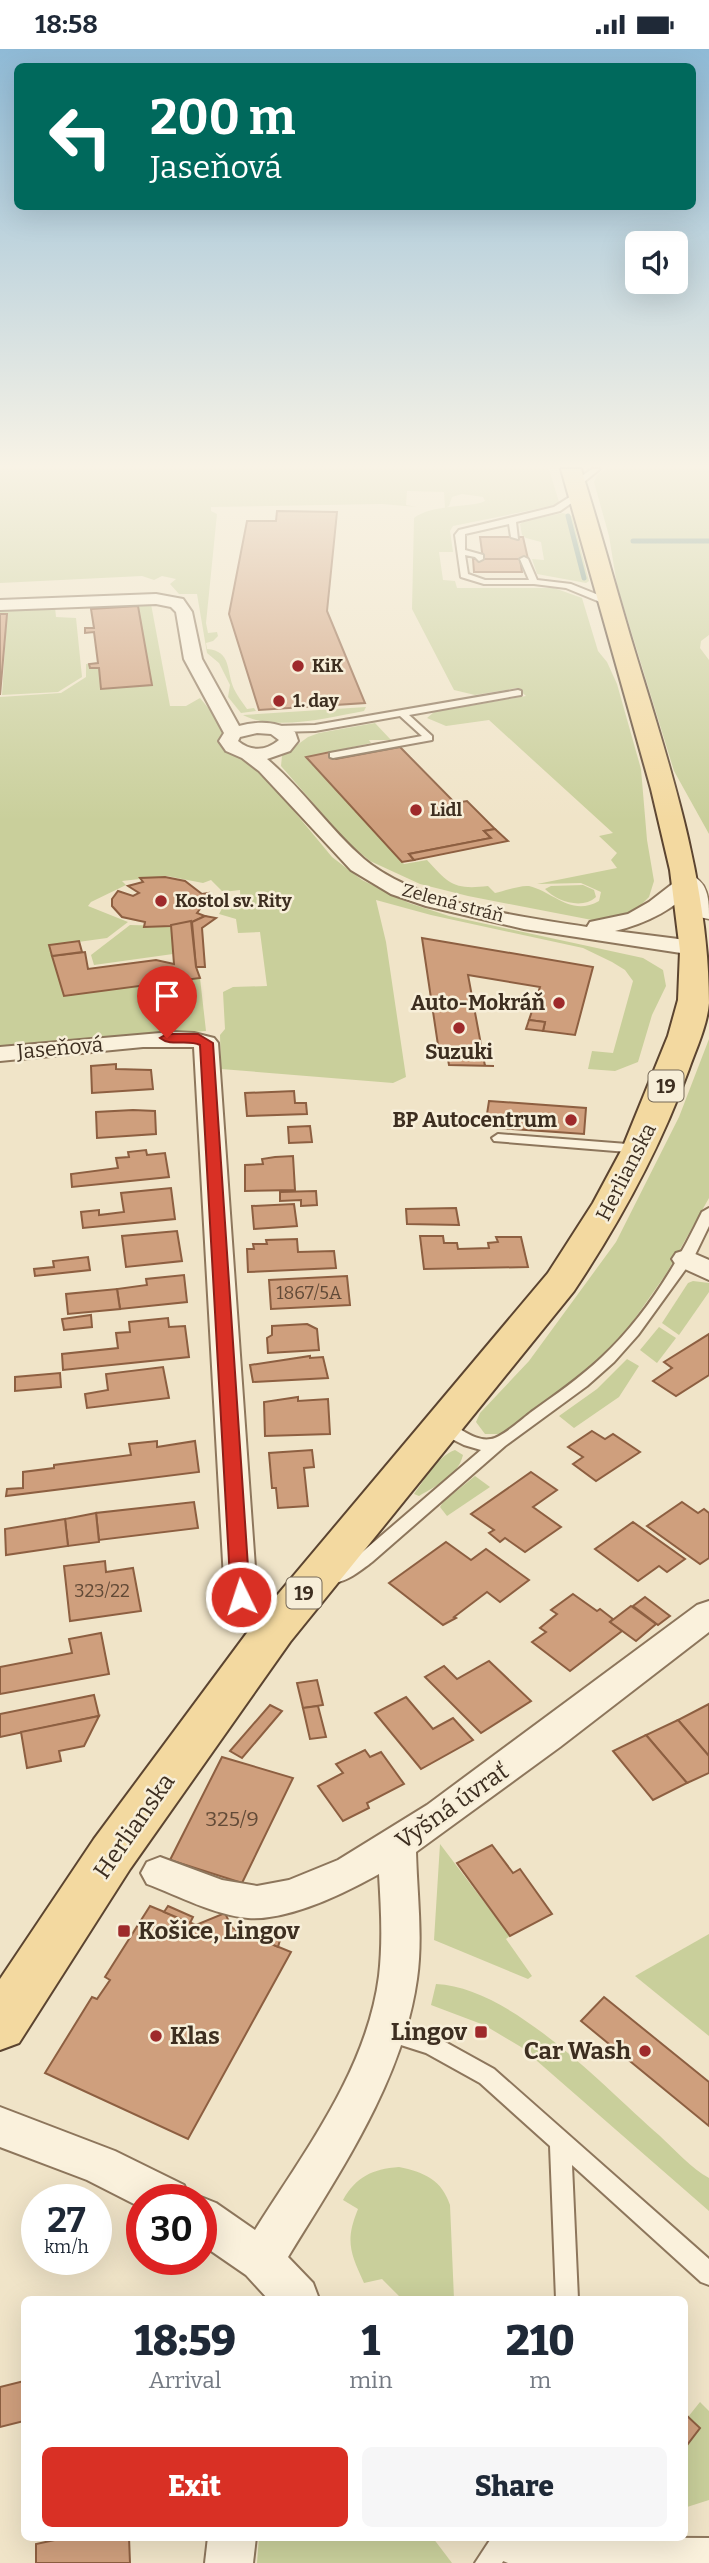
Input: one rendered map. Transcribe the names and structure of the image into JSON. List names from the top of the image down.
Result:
{
  "streets": {
    "main road": ["19", "Herlianska"],
    "street": ["Zelená stráň", "Jaseňová", "Vyšná úvrať"]
  },
  "crossings": [
    ["Jaseňová", "Herlianska"]
  ],
  "places": {
    "other": [
      "KiK",
      "1. day",
      "Lidl",
      "Kostol sv. Rity",
      "Auto-Mokráň",
      "Suzuki",
      "BP Autocentrum",
      "Klas",
      "Car Wash"
    ],
    "transit": ["Košice, Lingov", "Lingov"]
  },
  "house_numbers": ["1867/5A", "323/22", "325/9"],
  "page": {
    "status": "18:58",
    "turn": ["200 m", "Jaseňová"],
    "speed": "27 km/h",
    "limit": "30",
    "eta": [
      "18:59",
      "Arrival",
      "1",
      "min",
      "210",
      "m"
    ],
    "buttons": ["Exit", "Share"]
  }
}
